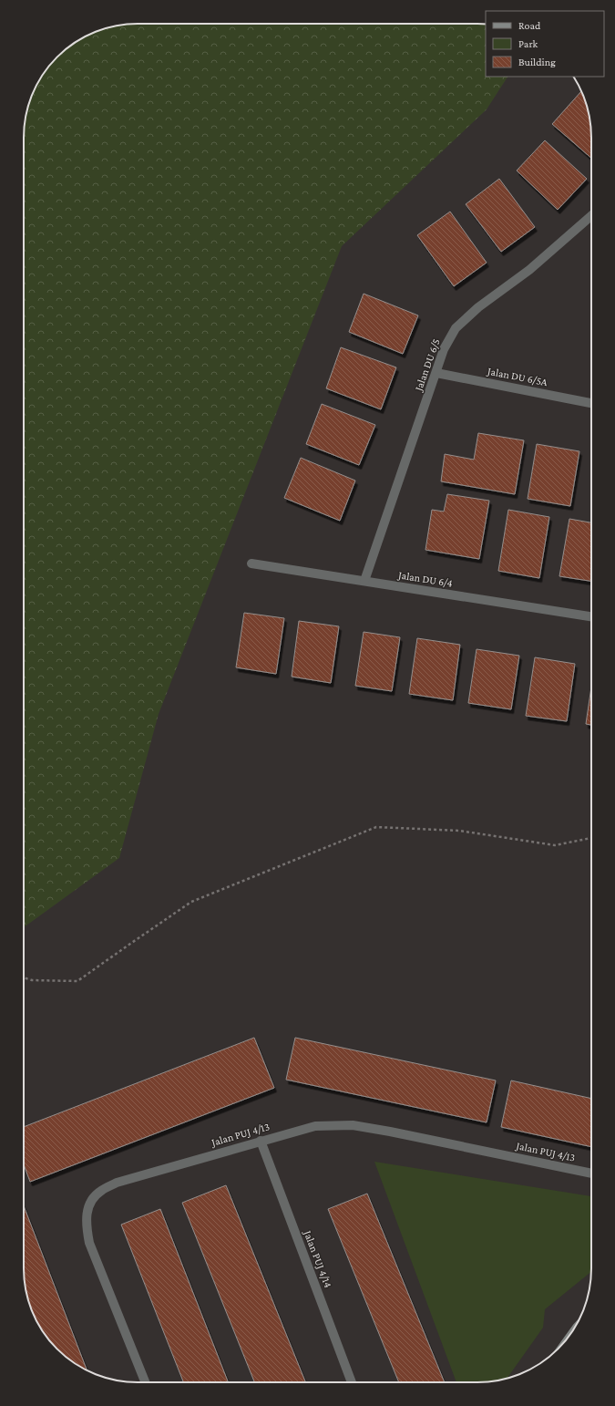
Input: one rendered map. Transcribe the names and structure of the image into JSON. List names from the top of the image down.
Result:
{
  "streets": {
    "street": [
      "Jalan DU 6/5",
      "Jalan DU 6/5A",
      "Jalan DU 6/4",
      "Jalan PUJ 4/13",
      "Jalan PUJ 4/14"
    ]
  },
  "crossings": [
    ["Jalan DU 6/5", "Jalan DU 6/5A"],
    ["Jalan DU 6/5", "Jalan DU 6/4"],
    ["Jalan PUJ 4/13", "Jalan PUJ 4/14"]
  ],
  "legend": ["Road", "Park", "Building"]
}
